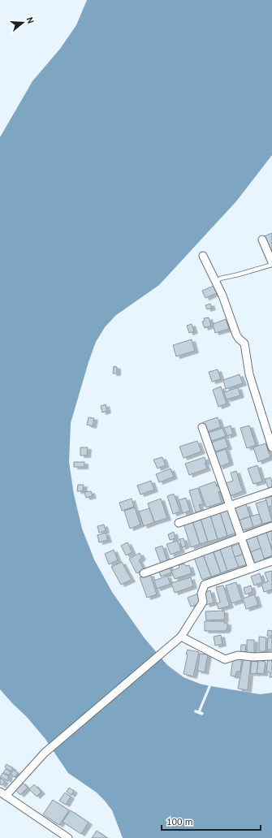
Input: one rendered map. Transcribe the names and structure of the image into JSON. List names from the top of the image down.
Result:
{
  "scale_bar": "100 m",
  "north": "right"
}
